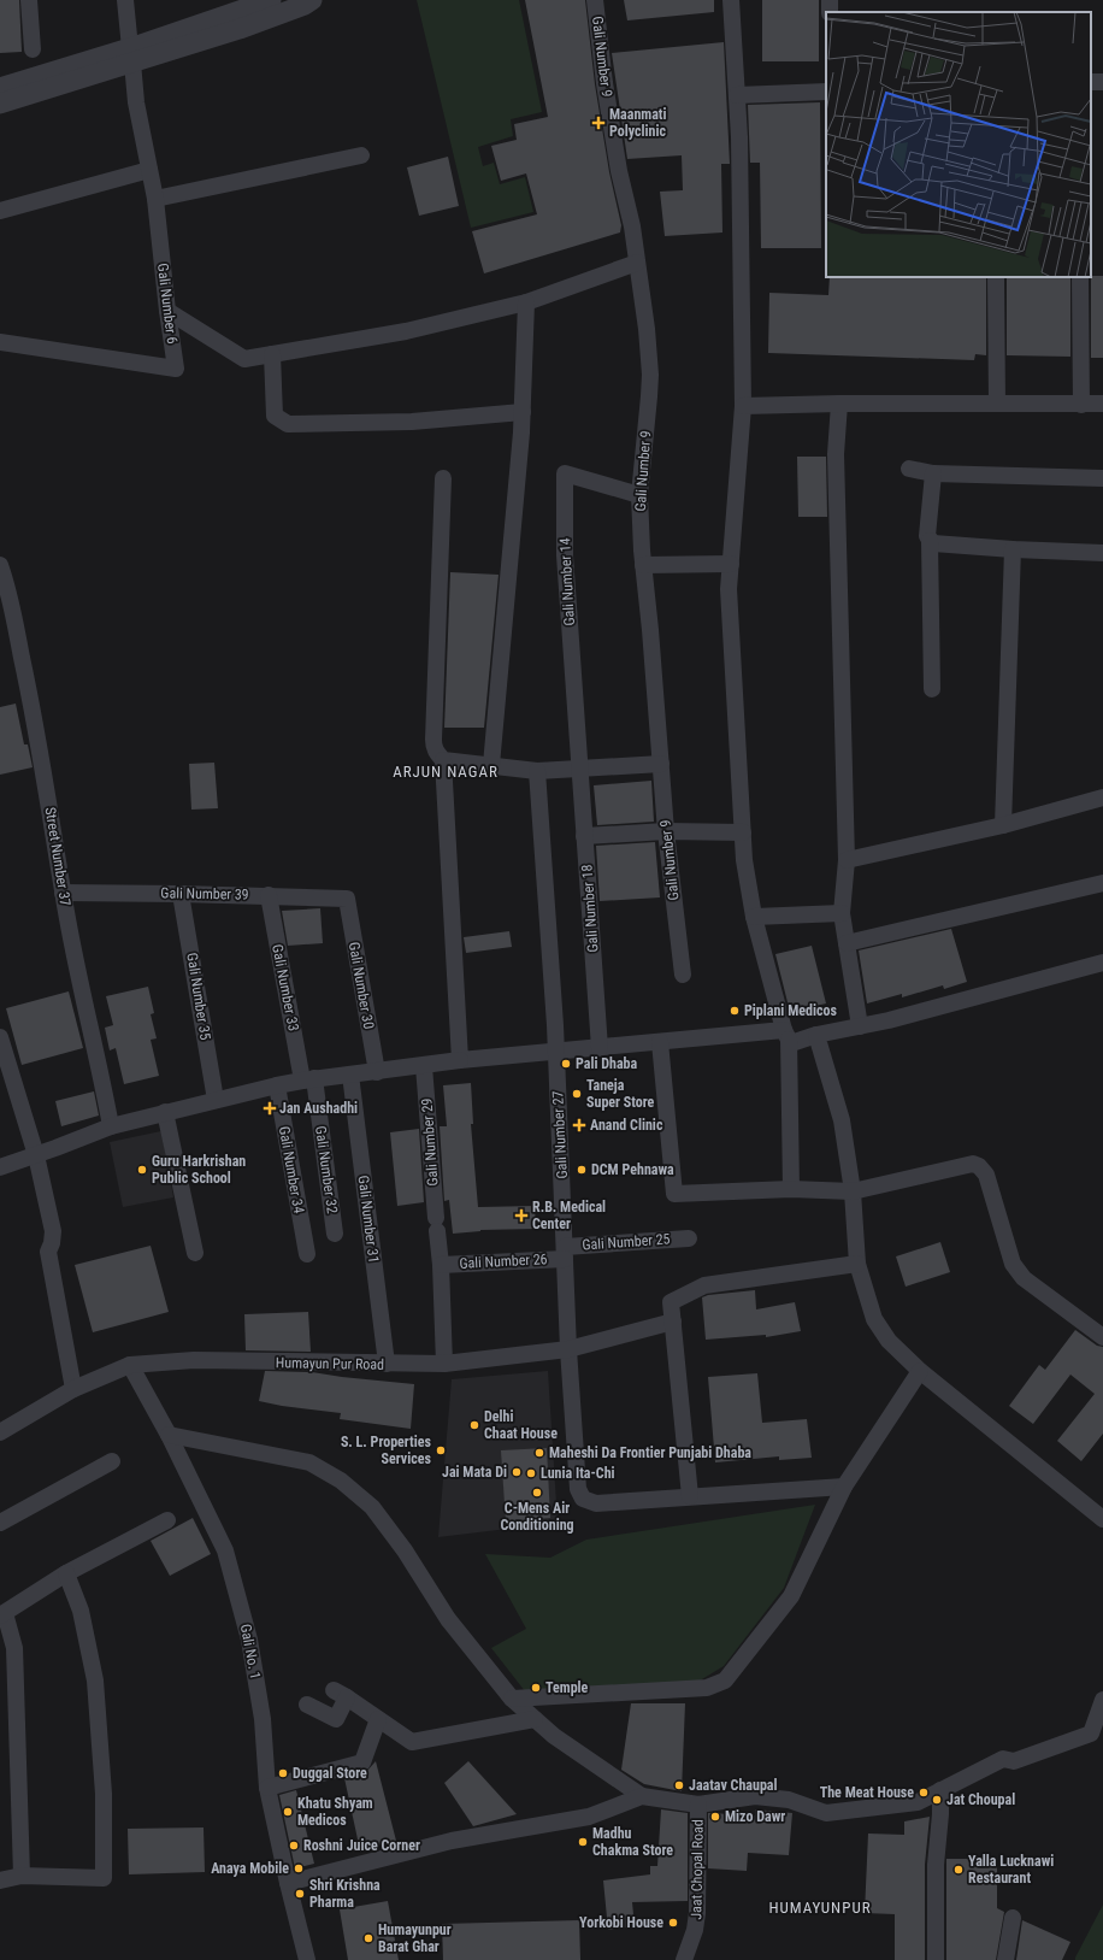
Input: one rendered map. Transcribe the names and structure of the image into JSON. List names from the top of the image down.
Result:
{
  "streets": {
    "street": [
      "Gali Number 9",
      "Gali Number 6",
      "Gali Number 14",
      "Street Number 37",
      "Gali Number 39",
      "Gali Number 18",
      "Gali Number 30",
      "Gali Number 33",
      "Gali Number 35",
      "Gali Number 27",
      "Gali Number 29",
      "Gali Number 34",
      "Gali Number 32",
      "Gali Number 31",
      "Gali Number 25",
      "Gali Number 26",
      "Humayun Pur Road",
      "Gali No. 1",
      "Jaat Chopal Road"
    ]
  },
  "crossings": [
    ["Gali Number 9", "Gali Number 14"],
    ["Gali Number 14", "Gali Number 18"],
    ["Street Number 37", "Gali Number 39"],
    ["Gali Number 39", "Gali Number 30"],
    ["Gali Number 39", "Gali Number 33"],
    ["Gali Number 39", "Gali Number 35"],
    ["Gali Number 33", "Gali Number 32"],
    ["Gali Number 27", "Gali Number 25"],
    ["Gali Number 27", "Gali Number 26"],
    ["Gali Number 27", "Humayun Pur Road"],
    ["Gali Number 29", "Gali Number 26"],
    ["Gali Number 31", "Humayun Pur Road"],
    ["Gali Number 25", "Gali Number 26"],
    ["Gali Number 26", "Humayun Pur Road"],
    ["Humayun Pur Road", "Gali No. 1"]
  ],
  "districts": ["ARJUN NAGAR", "HUMAYUNPUR"],
  "places": {
    "health": [
      "Maanmati Polyclinic",
      "Jan Aushadhi",
      "Anand Clinic",
      "R.B. Medical Center"
    ],
    "other": [
      "Piplani Medicos",
      "Pali Dhaba",
      "Taneja Super Store",
      "Guru Harkrishan Public School",
      "DCM Pehnawa",
      "Delhi Chaat House",
      "S. L. Properties Services",
      "Maheshi Da Frontier Punjabi Dhaba",
      "Jai Mata Di",
      "Lunia Ita-Chi",
      "C-Mens Air Conditioning",
      "Temple",
      "Duggal Store",
      "Jaatav Chaupal",
      "The Meat House",
      "Jat Choupal",
      "Khatu Shyam Medicos",
      "Mizo Dawr",
      "Madhu Chakma Store",
      "Roshni Juice Corner",
      "Anaya Mobile",
      "Yalla Lucknawi Restaurant",
      "Shri Krishna Pharma",
      "Yorkobi House",
      "Humayunpur Barat Ghar"
    ]
  }
}
